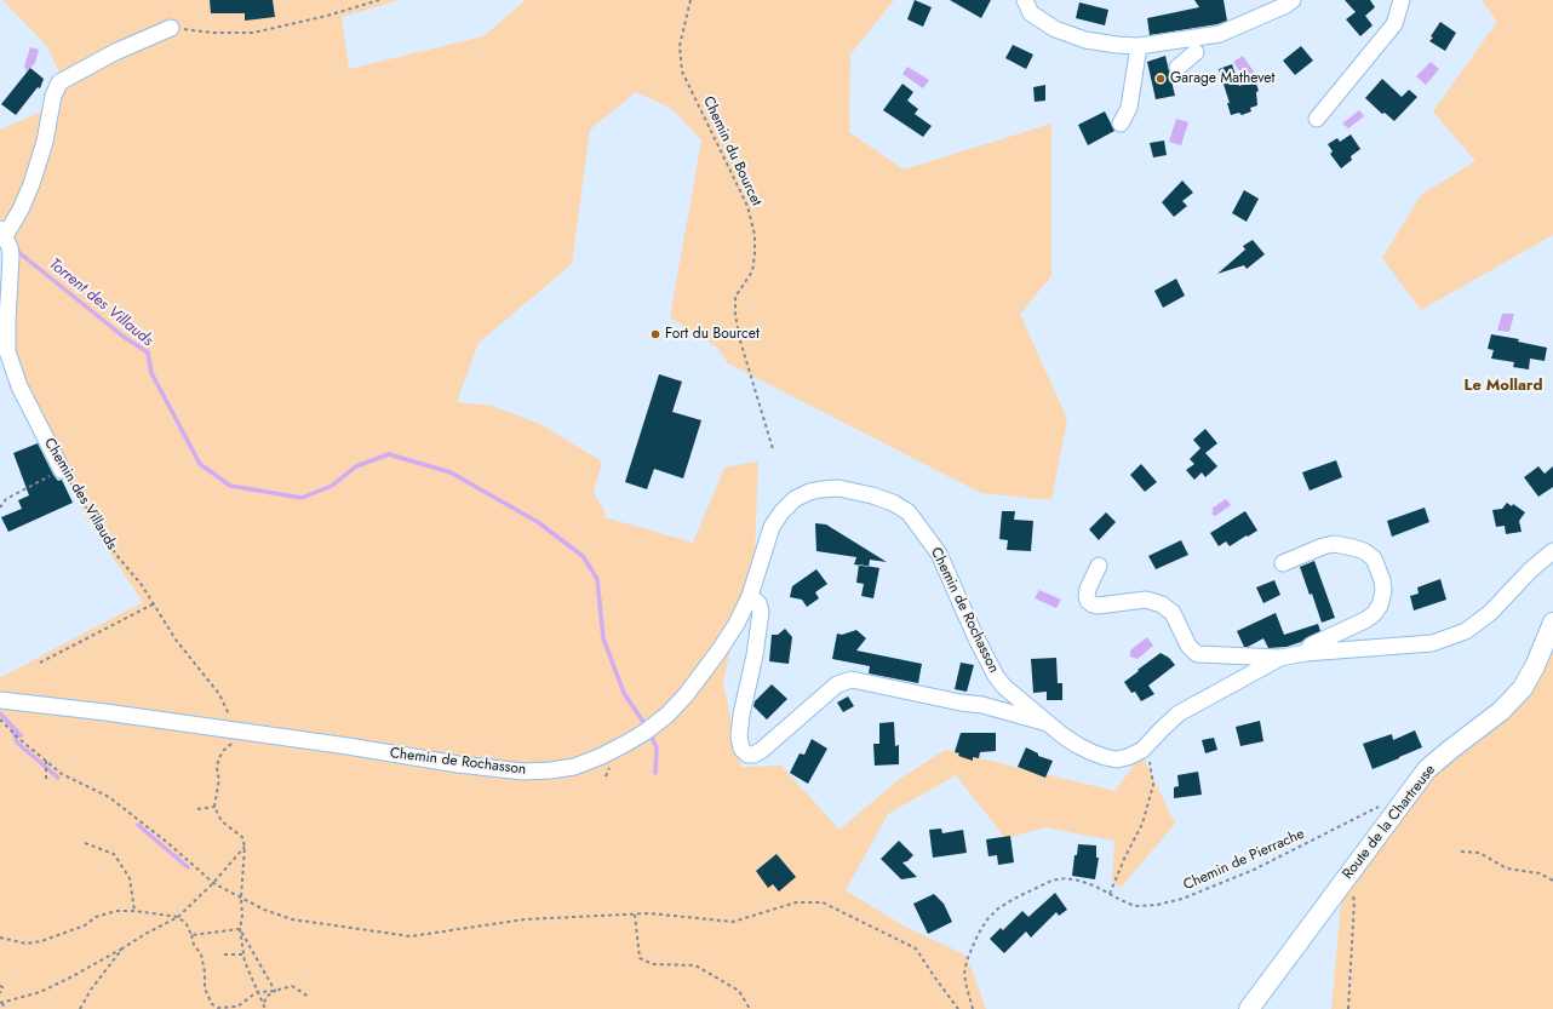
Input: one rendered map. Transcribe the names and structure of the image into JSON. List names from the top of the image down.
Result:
{
  "streets": {
    "main road": ["Route de la Chartreuse"],
    "street": ["Chemin des Villauds", "Chemin de Rochasson"],
    "path": ["Chemin du Bourcet", "Chemin de Pierrache"]
  },
  "crossings": [
    ["Chemin des Villauds", "Chemin de Rochasson"]
  ],
  "districts": ["Le Mollard"],
  "water": ["Torrent des Villauds"],
  "places": ["Garage Mathevet", "Fort du Bourcet"]
}
